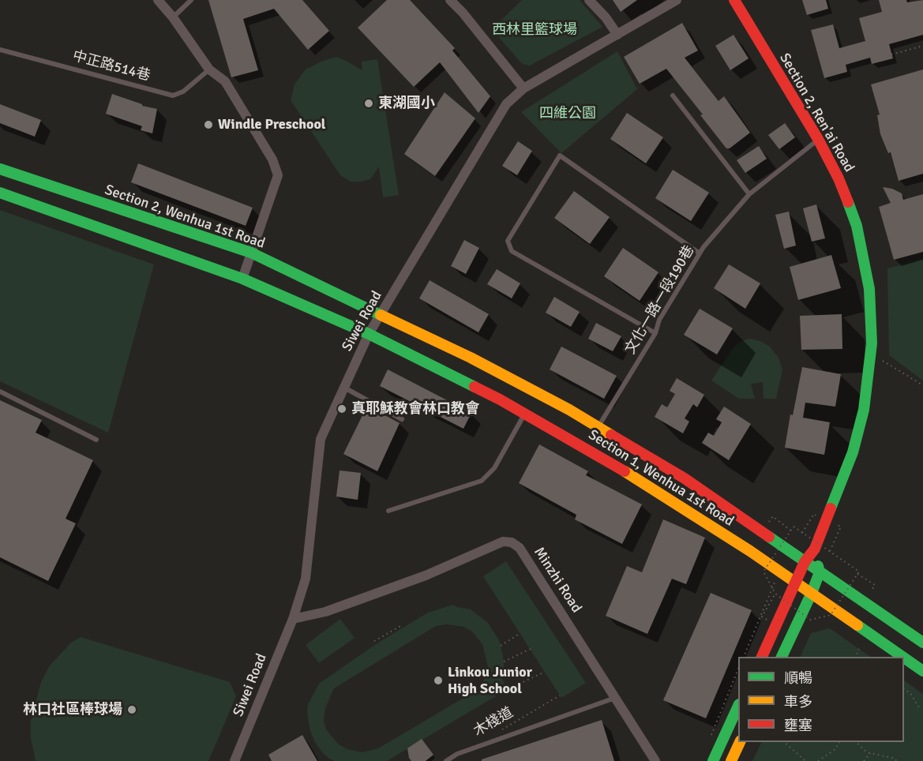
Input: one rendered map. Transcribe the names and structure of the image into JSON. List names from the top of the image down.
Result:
{
  "streets": {
    "main road": ["Section 2, Ren'ai Road", "Section 2, Wenhua 1st Road", "Section 1, Wenhua 1st Road"],
    "street": ["Siwei Road", "Minzhi Road"],
    "lane": ["中正路514巷", "文化一路一段190巷"],
    "path": ["木棧道"]
  },
  "crossings": [
    ["Section 2, Ren'ai Road", "文化一路一段190巷"],
    ["Section 2, Ren'ai Road", "Section 1, Wenhua 1st Road"],
    ["Section 2, Wenhua 1st Road", "Siwei Road"],
    ["Section 2, Wenhua 1st Road", "Section 1, Wenhua 1st Road"],
    ["文化一路一段190巷", "Section 1, Wenhua 1st Road"],
    ["Siwei Road", "Section 1, Wenhua 1st Road"],
    ["Siwei Road", "Minzhi Road"]
  ],
  "parks": ["西林里籃球場", "四維公園"],
  "places": [
    "東湖國小",
    "Windle Preschool",
    "真耶穌教會林口教會",
    "Linkou Junior High School",
    "林口社區棒球場"
  ],
  "legend": ["順暢", "車多", "壅塞"]
}
